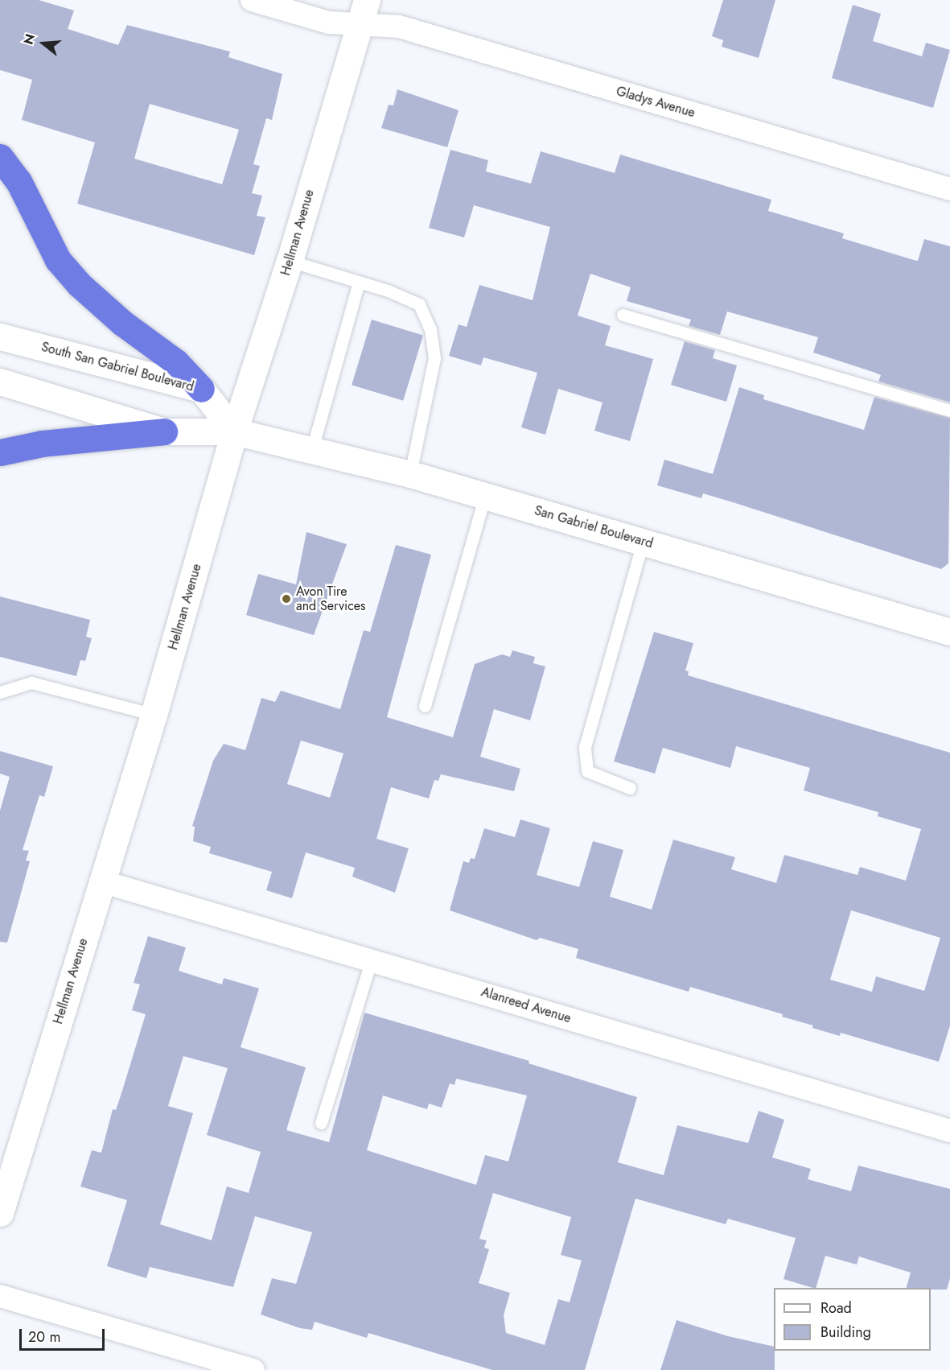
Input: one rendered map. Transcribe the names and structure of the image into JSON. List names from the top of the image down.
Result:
{
  "streets": {
    "main road": ["Hellman Avenue", "South San Gabriel Boulevard", "San Gabriel Boulevard"],
    "street": ["Gladys Avenue", "Alanreed Avenue"]
  },
  "crossings": [
    ["Gladys Avenue", "Hellman Avenue"],
    ["Hellman Avenue", "South San Gabriel Boulevard"],
    ["Hellman Avenue", "San Gabriel Boulevard"],
    ["Hellman Avenue", "Alanreed Avenue"],
    ["South San Gabriel Boulevard", "San Gabriel Boulevard"]
  ],
  "places": ["Avon Tire and Services"],
  "legend": ["Road", "Building"],
  "scale_bar": "20 m",
  "north": "left"
}
